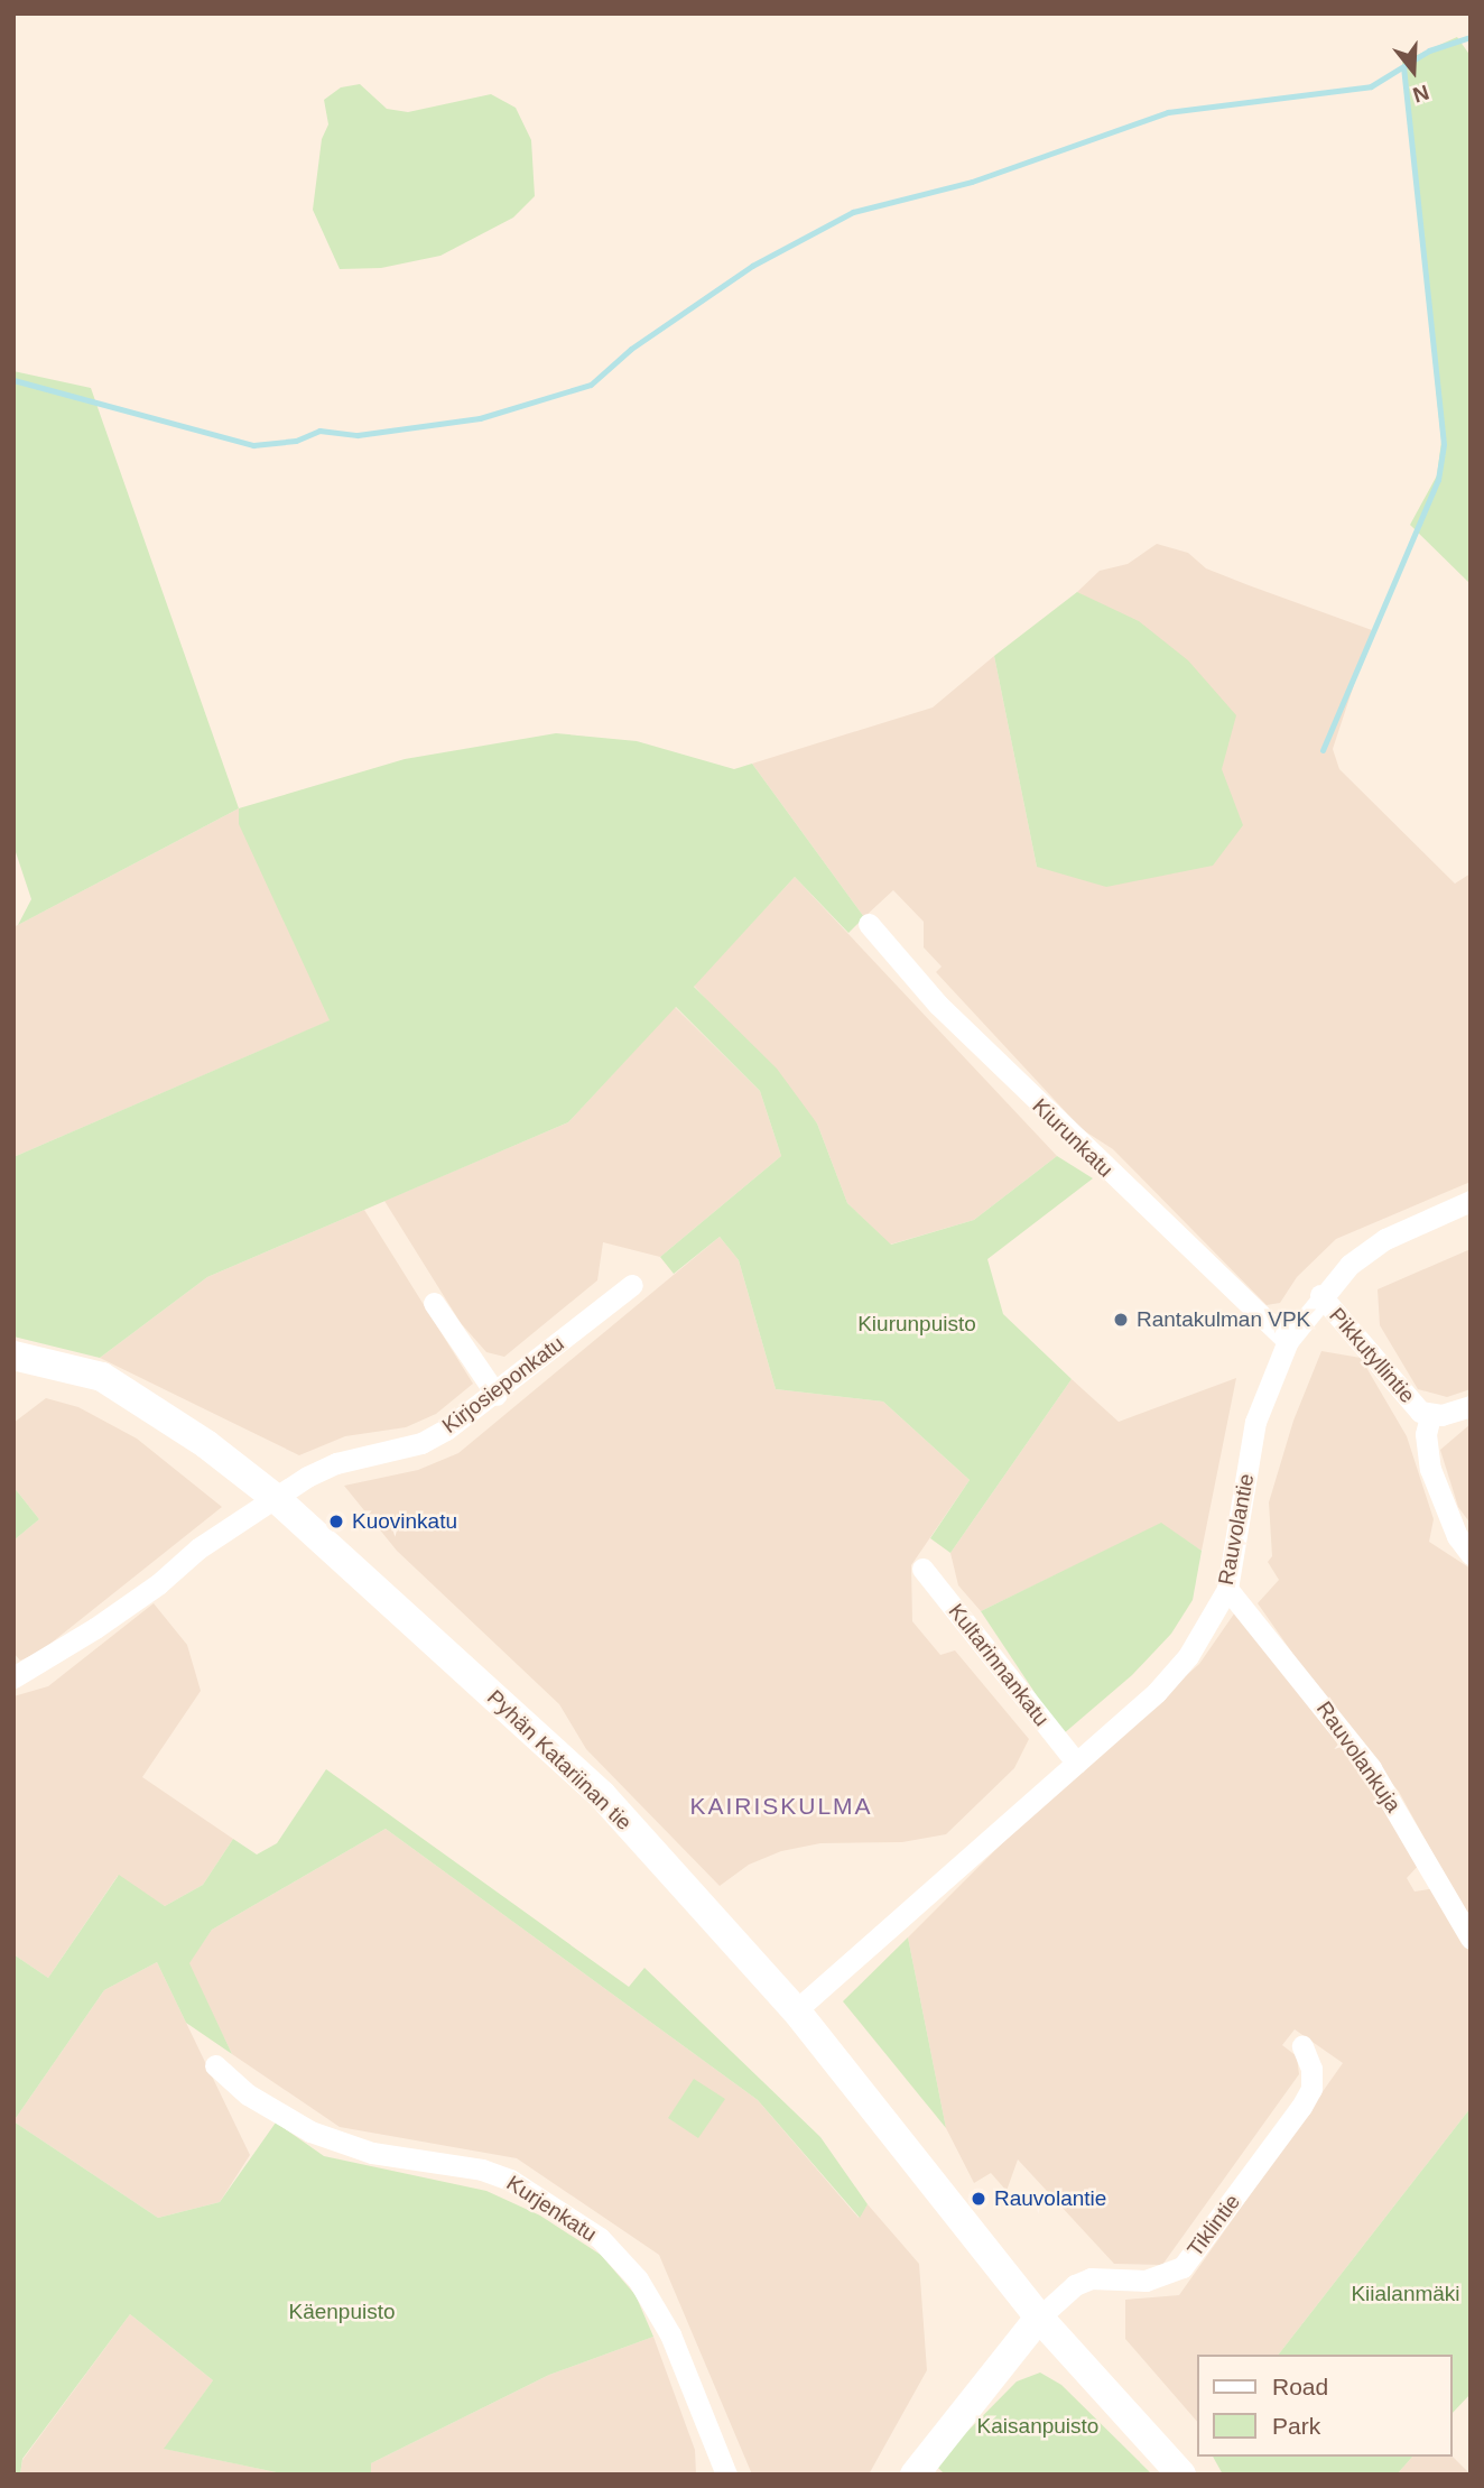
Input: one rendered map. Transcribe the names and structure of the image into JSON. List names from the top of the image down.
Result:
{
  "streets": {
    "street": [
      "Kiurunkatu",
      "Pikkutyllintie",
      "Kirjosieponkatu",
      "Rauvolantie",
      "Kultarinnankatu",
      "Rauvolankuja",
      "Pyhän Katariinan tie",
      "Kurjenkatu",
      "Tiklintie"
    ]
  },
  "crossings": [
    ["Kiurunkatu", "Rauvolantie"],
    ["Pikkutyllintie", "Rauvolantie"],
    ["Kirjosieponkatu", "Pyhän Katariinan tie"],
    ["Rauvolantie", "Kultarinnankatu"],
    ["Rauvolantie", "Rauvolankuja"],
    ["Rauvolantie", "Pyhän Katariinan tie"],
    ["Pyhän Katariinan tie", "Tiklintie"]
  ],
  "districts": ["KAIRISKULMA"],
  "parks": [
    "Kiurunpuisto",
    "Kiialanmäki",
    "Käenpuisto",
    "Kaisanpuisto"
  ],
  "places": ["Rantakulman VPK", "Kuovinkatu", "Rauvolantie"],
  "legend": ["Road", "Park"],
  "north": "bottom"
}
